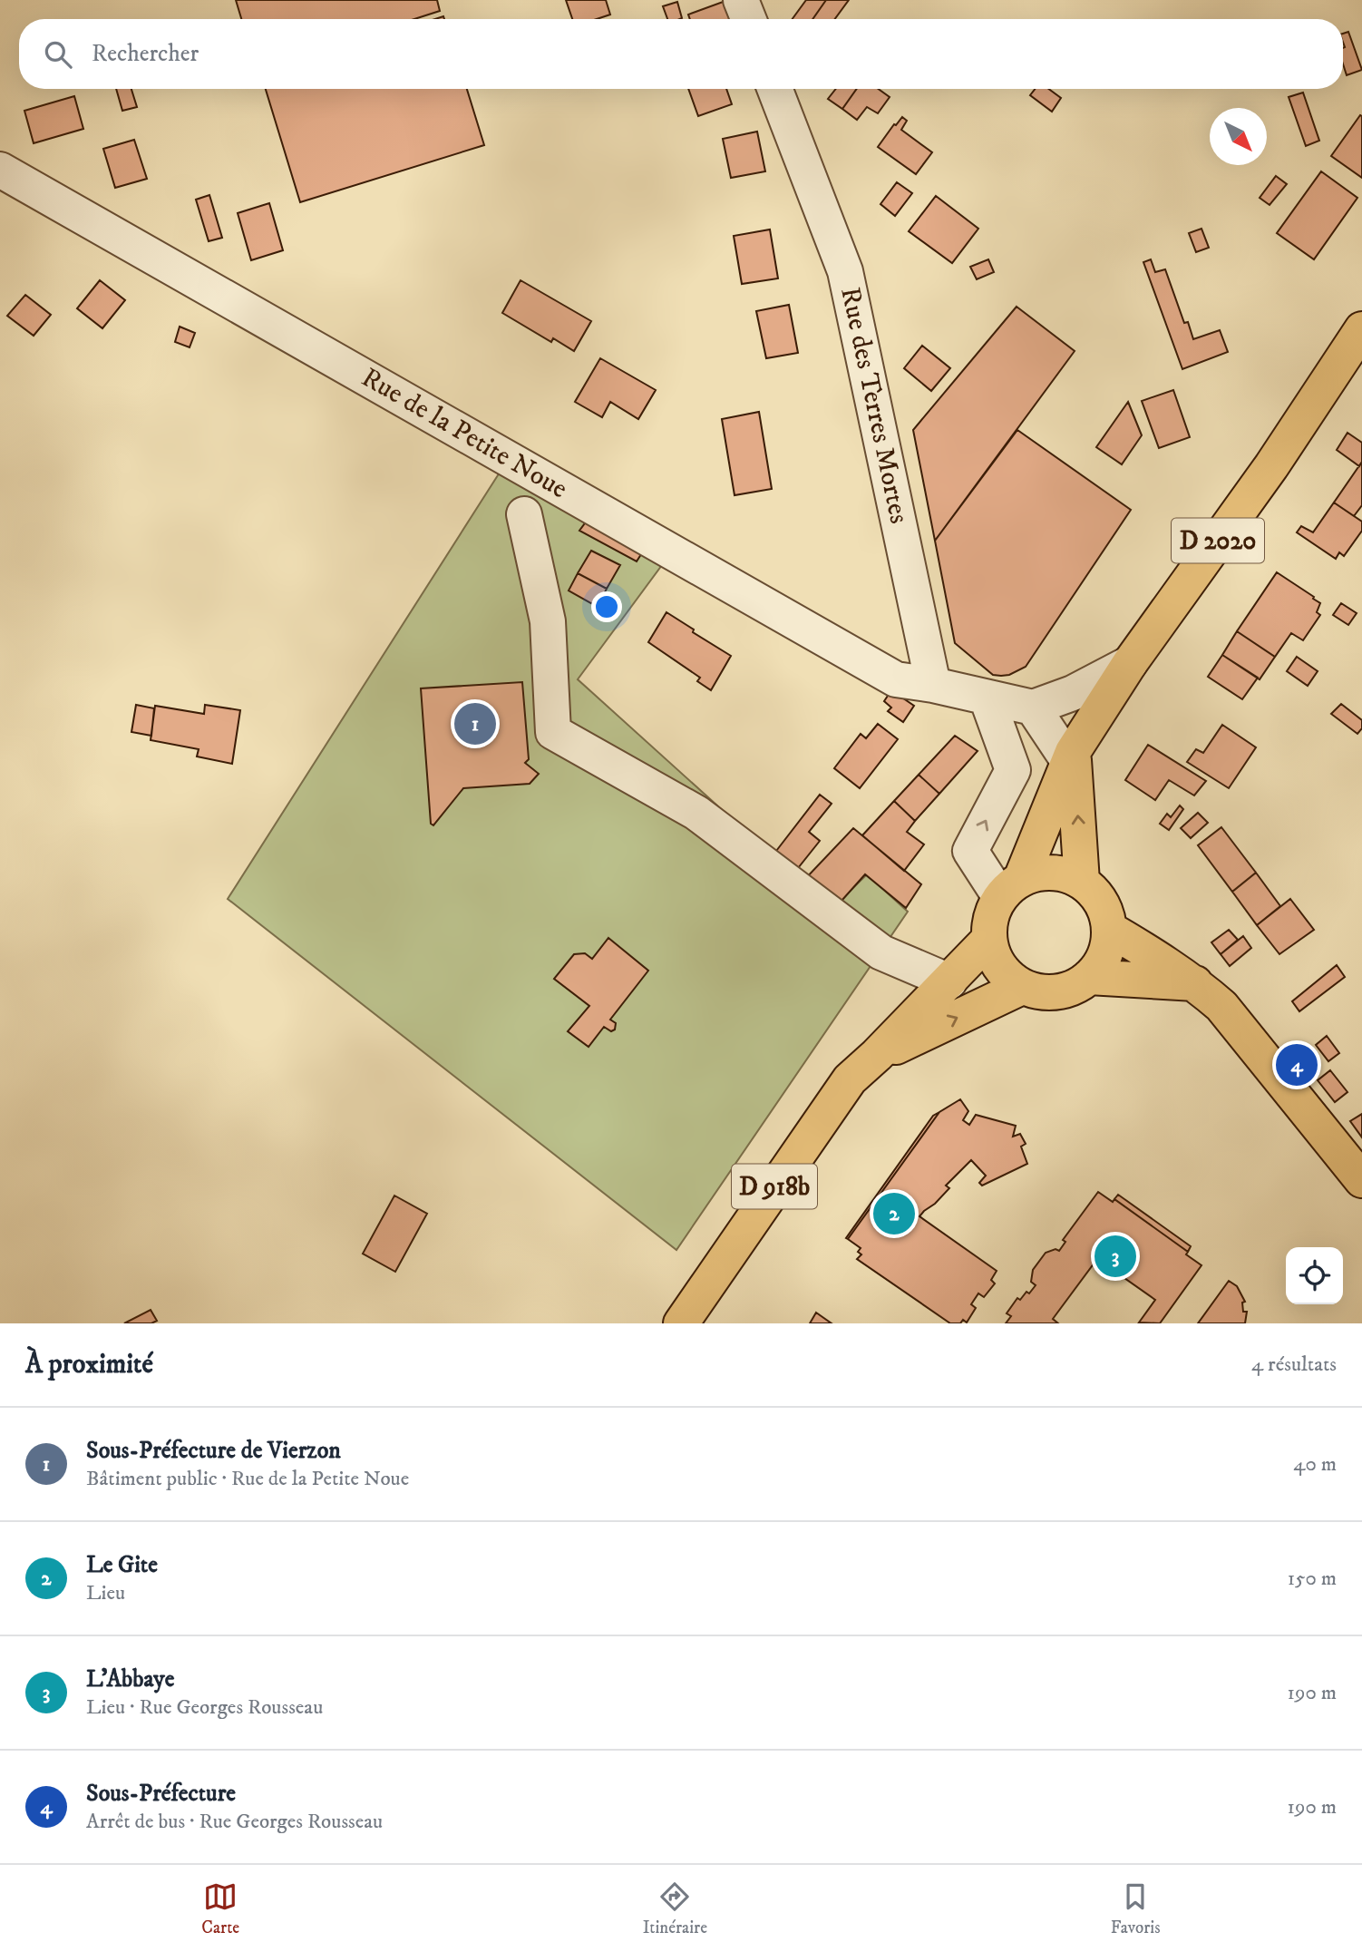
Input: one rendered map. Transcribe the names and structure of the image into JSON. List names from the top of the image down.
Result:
{
  "streets": {
    "main road": ["D 2020", "D 918b"],
    "street": ["Rue des Terres Mortes", "Rue de la Petite Noue"]
  },
  "crossings": [
    ["Rue des Terres Mortes", "Rue de la Petite Noue"],
    ["D 2020", "D 918b"]
  ],
  "north": "bottom right",
  "page": {
    "search": "Rechercher",
    "pins": [
      "1",
      "4",
      "2",
      "3"
    ],
    "heading": ["À proximité", "4 résultats"],
    "list": [
      {
        "mark": "1",
        "name": "Sous-Préfecture de Vierzon",
        "note": "Bâtiment public · Rue de la Petite Noue",
        "value": "40 m"
      },
      {
        "mark": "2",
        "name": "Le Gite",
        "note": "Lieu",
        "value": "150 m"
      },
      {
        "mark": "3",
        "name": "L'Abbaye",
        "note": "Lieu · Rue Georges Rousseau",
        "value": "190 m"
      },
      {
        "mark": "4",
        "name": "Sous-Préfecture",
        "note": "Arrêt de bus · Rue Georges Rousseau",
        "value": "190 m"
      }
    ],
    "nav": ["Carte", "Itinéraire", "Favoris"]
  }
}
